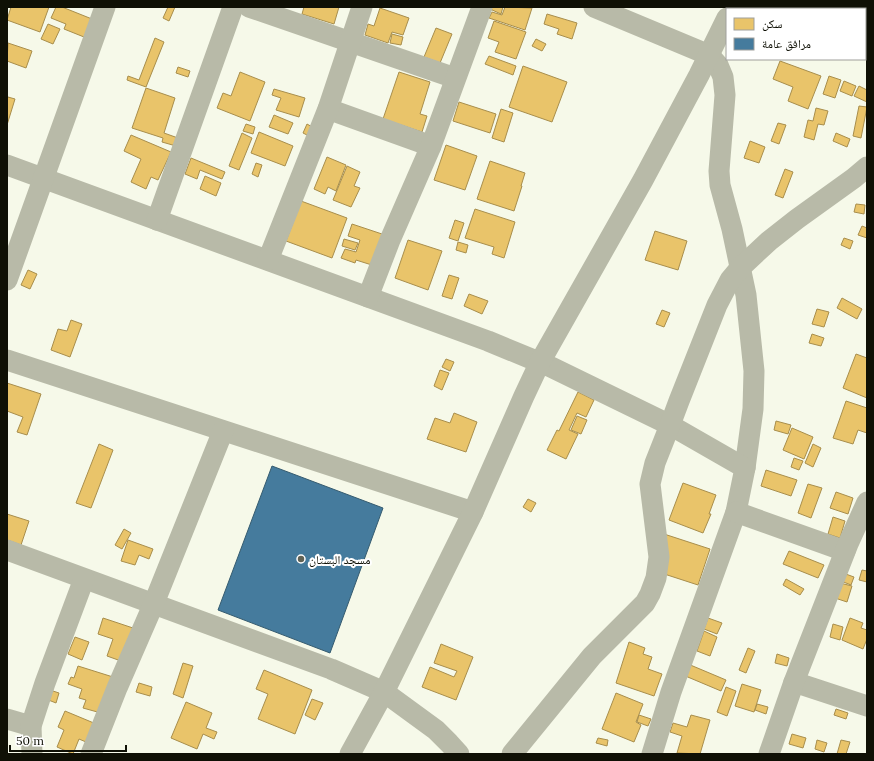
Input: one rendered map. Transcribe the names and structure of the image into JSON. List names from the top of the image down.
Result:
{
  "places": ["مسجد البستان"],
  "legend": ["سكن", "مرافق عامة"],
  "scale_bar": "50 m"
}
